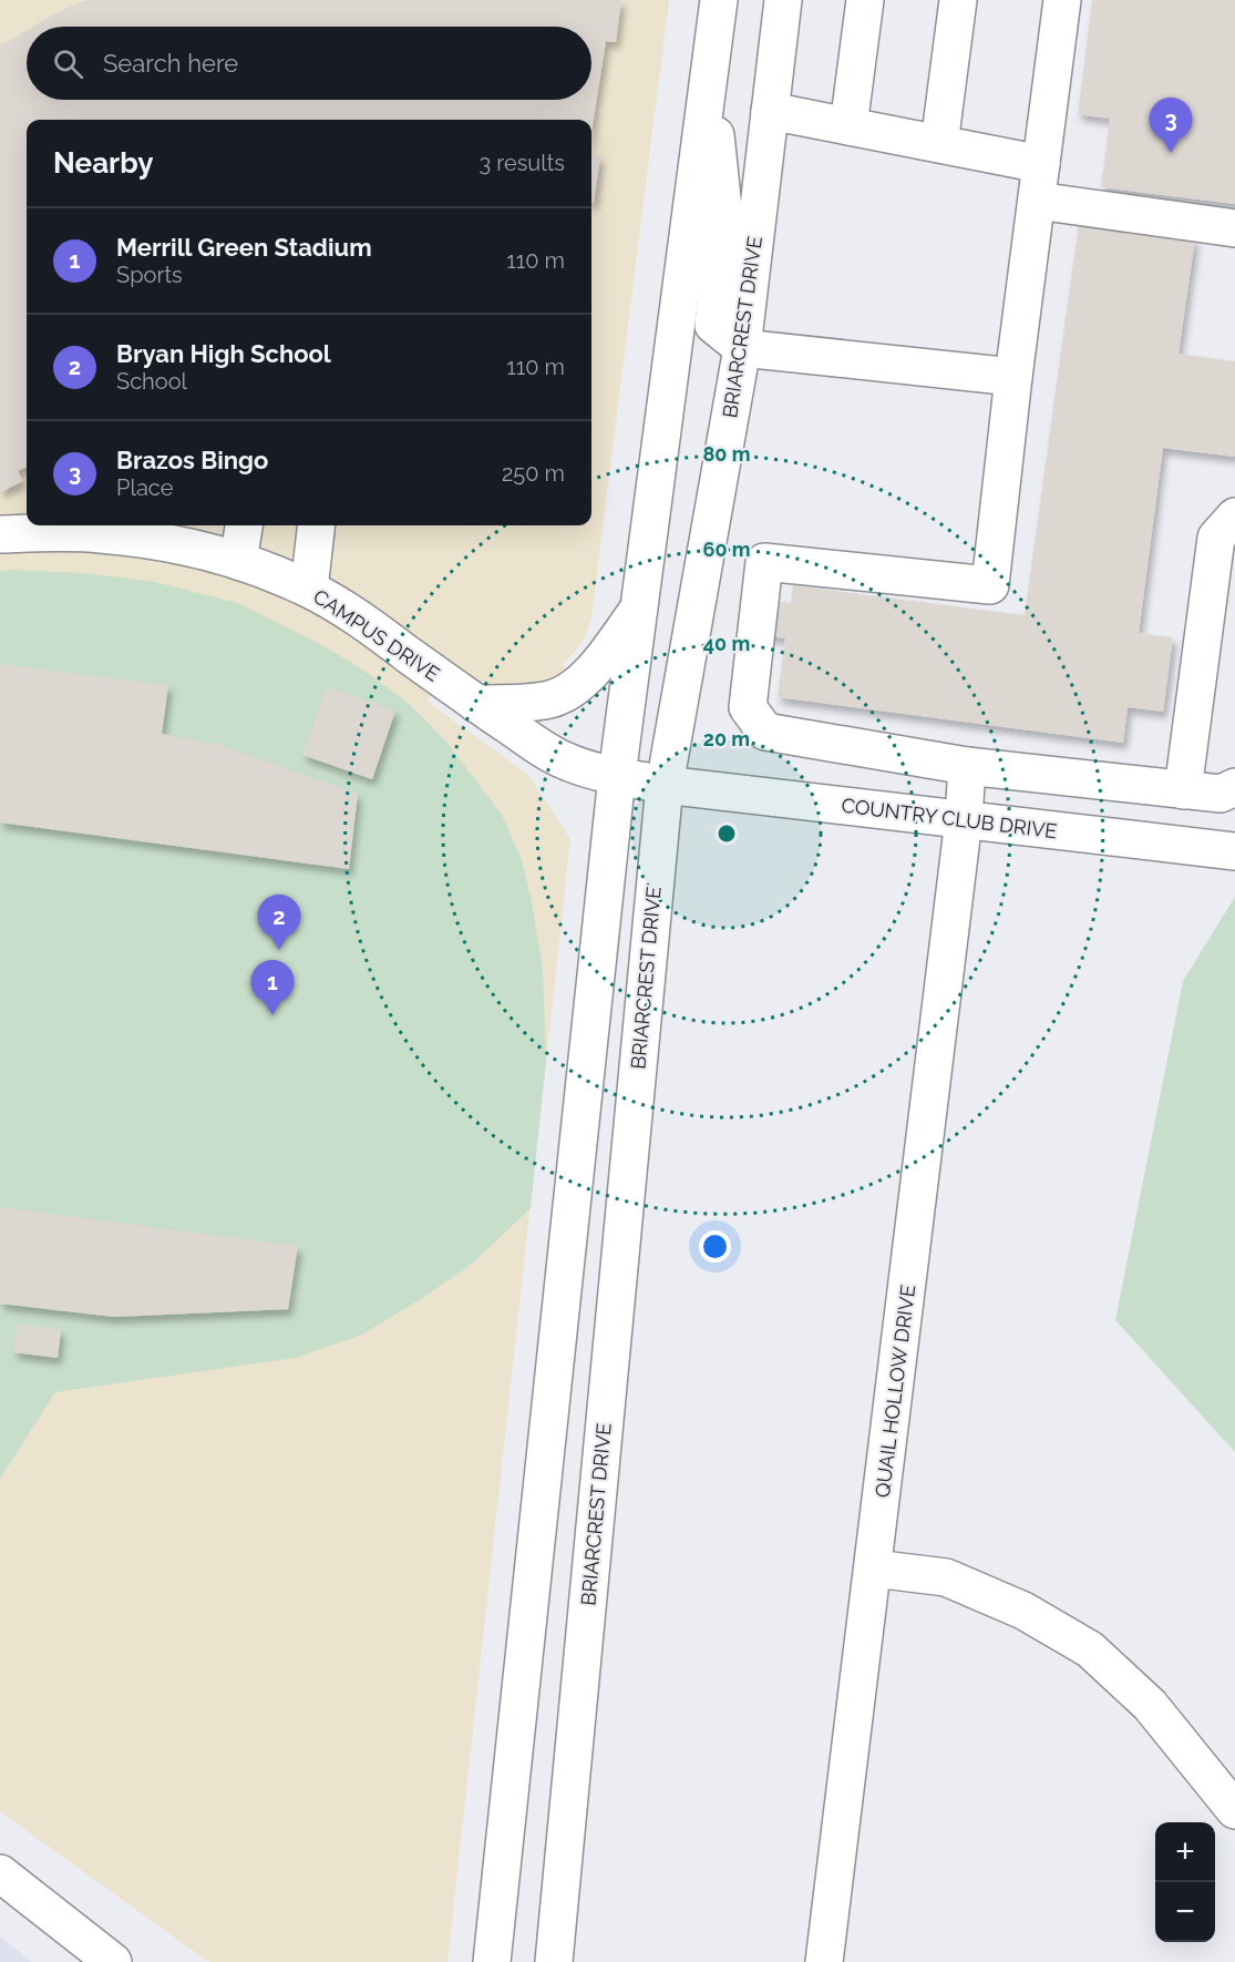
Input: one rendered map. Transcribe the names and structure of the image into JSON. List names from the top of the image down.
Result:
{
  "streets": {
    "main road": [
      "BRIARCREST DRIVE",
      "CAMPUS DRIVE",
      "COUNTRY CLUB DRIVE",
      "QUAIL HOLLOW DRIVE"
    ]
  },
  "crossings": [
    ["BRIARCREST DRIVE", "COUNTRY CLUB DRIVE"],
    ["CAMPUS DRIVE", "COUNTRY CLUB DRIVE"],
    ["COUNTRY CLUB DRIVE", "QUAIL HOLLOW DRIVE"]
  ],
  "page": {
    "search": "Search here",
    "pins": ["3", "2", "1"],
    "heading": ["Nearby", "3 results"],
    "list": [
      {
        "mark": "1",
        "name": "Merrill Green Stadium",
        "note": "Sports",
        "value": "110 m"
      },
      {
        "mark": "2",
        "name": "Bryan High School",
        "note": "School",
        "value": "110 m"
      },
      {
        "mark": "3",
        "name": "Brazos Bingo",
        "note": "Place",
        "value": "250 m"
      }
    ],
    "map_buttons": ["+", "−"]
  },
  "rings": [
    "80 m",
    "60 m",
    "40 m",
    "20 m"
  ]
}
